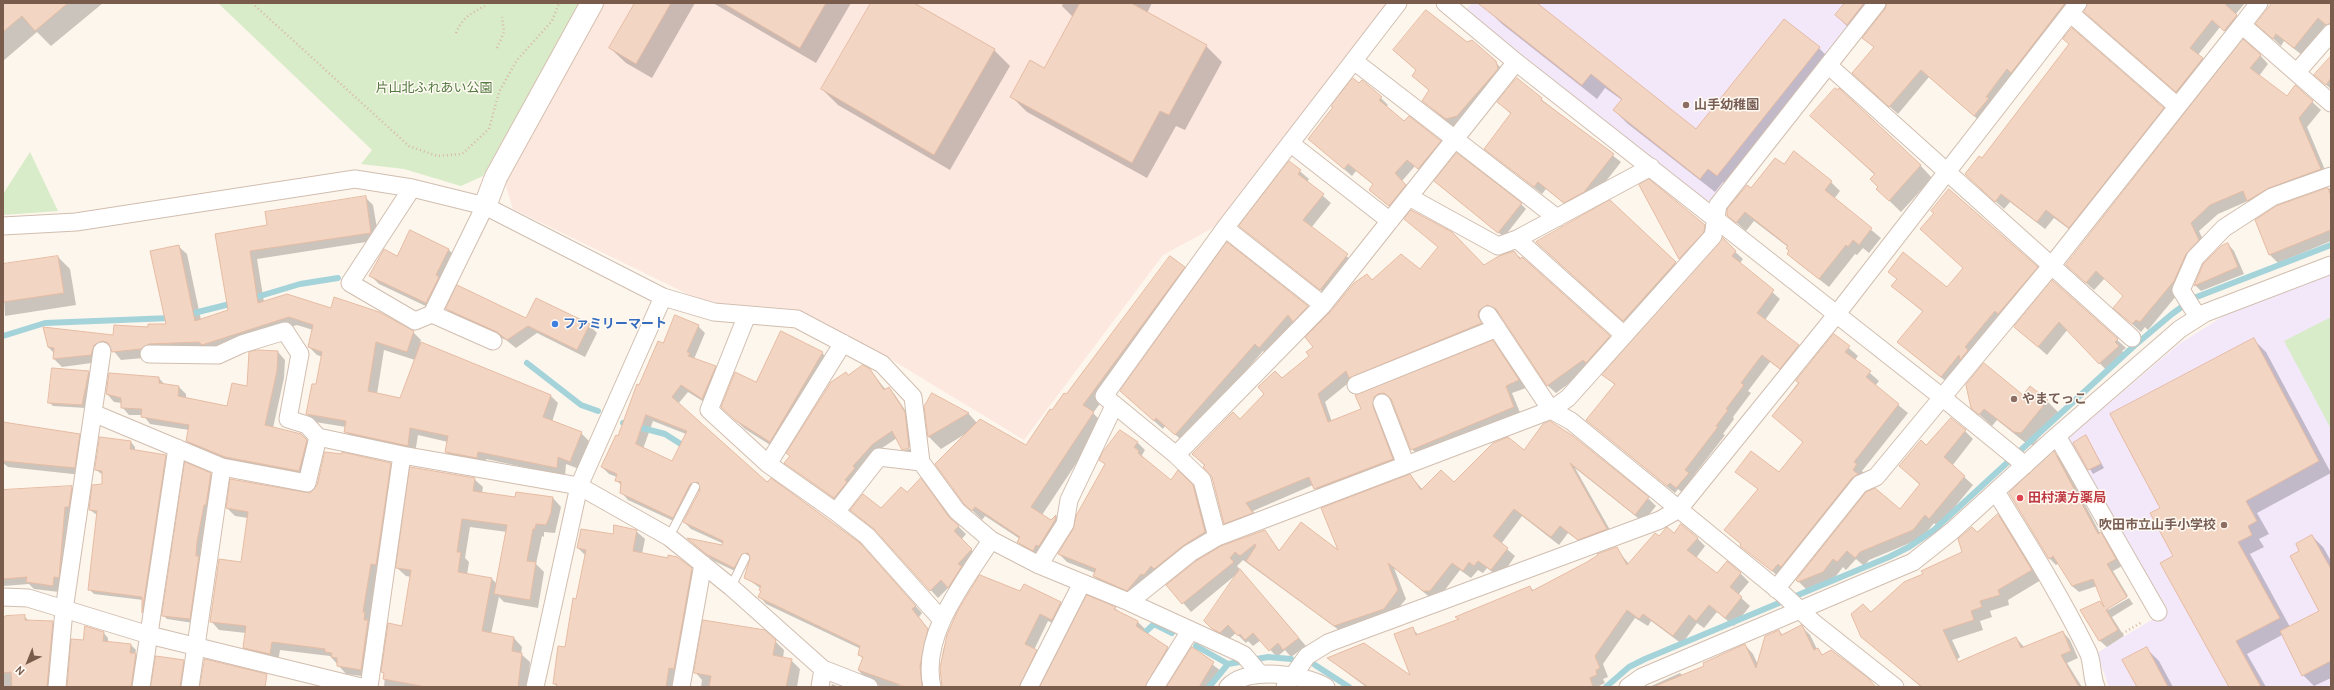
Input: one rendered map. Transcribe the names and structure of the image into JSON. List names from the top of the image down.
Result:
{
  "parks": ["片山北ふれあい公園"],
  "places": [
    "山手幼稚園",
    "ファミリーマート",
    "やまてっこ",
    "田村漢方薬局",
    "吹田市立山手小学校"
  ],
  "north": "bottom left"
}
